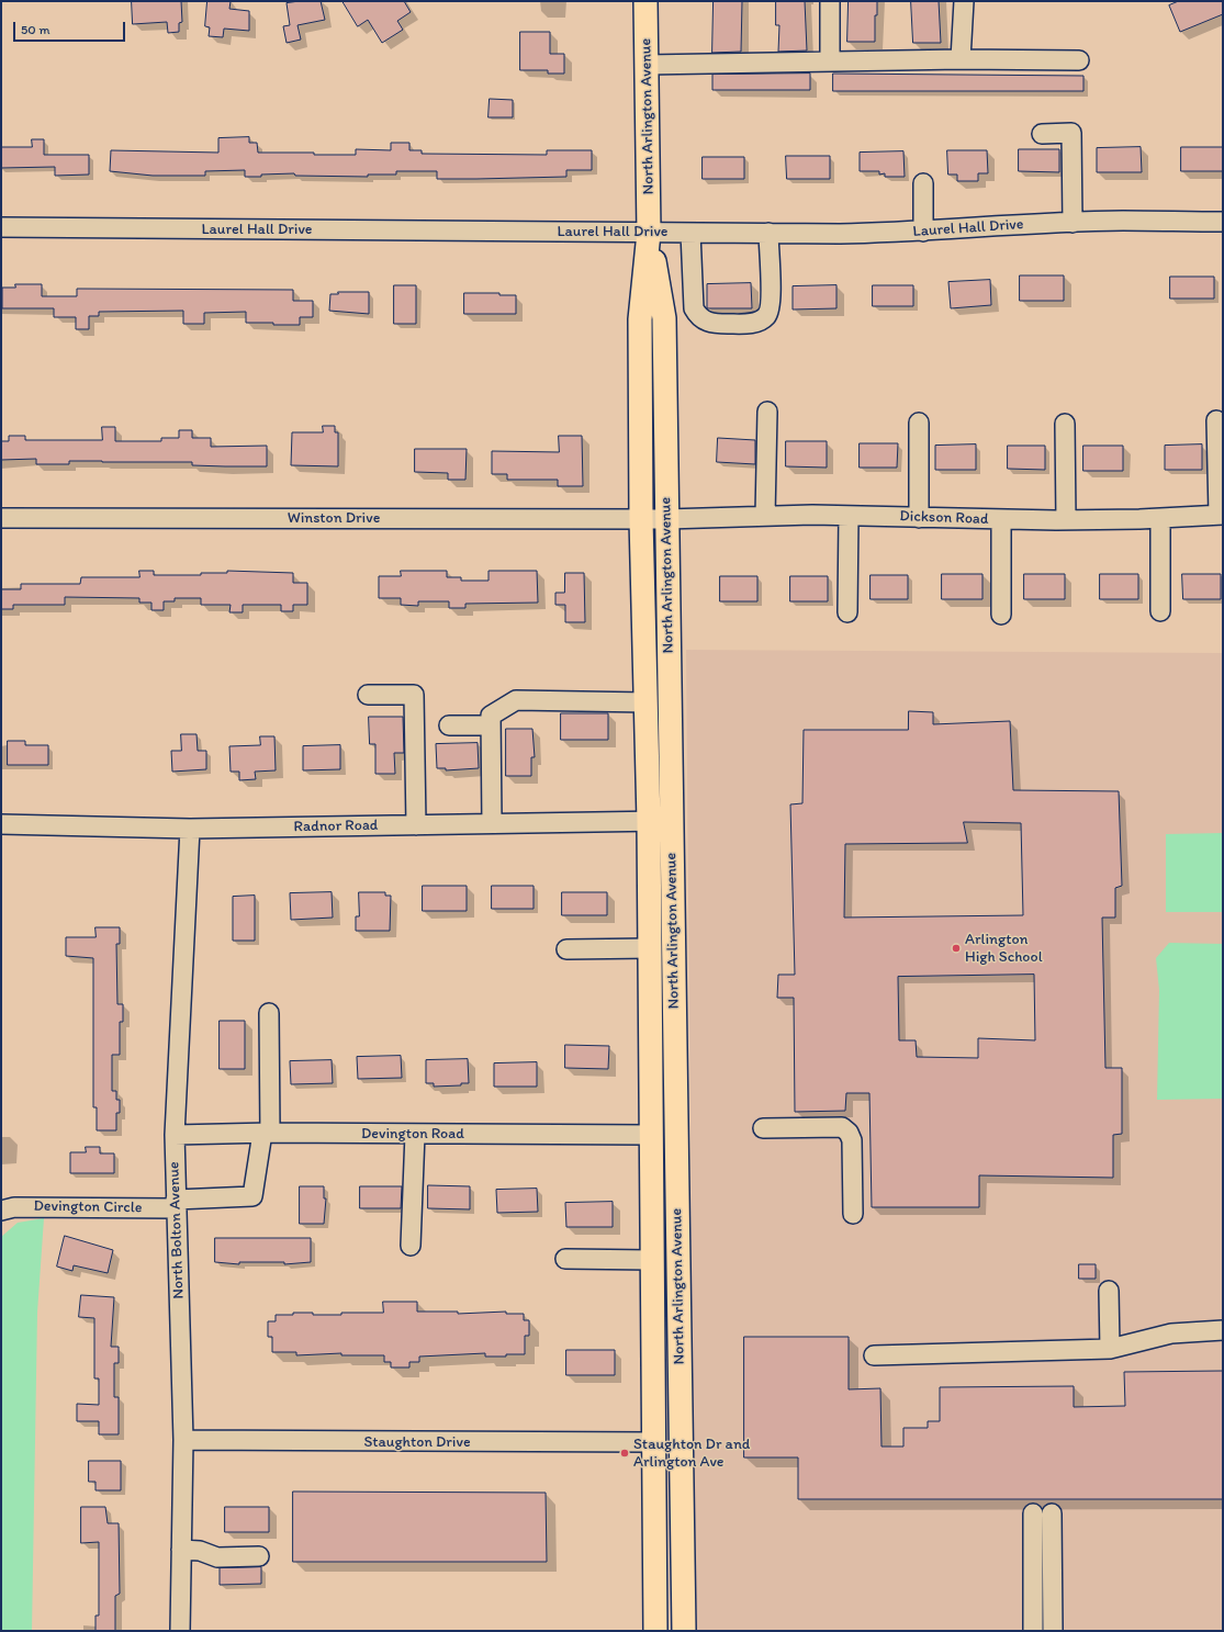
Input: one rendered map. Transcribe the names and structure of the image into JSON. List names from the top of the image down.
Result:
{
  "streets": {
    "main road": ["North Arlington Avenue"],
    "street": [
      "Laurel Hall Drive",
      "Winston Drive",
      "Dickson Road",
      "Radnor Road",
      "Devington Road",
      "Devington Circle",
      "North Bolton Avenue",
      "Staughton Drive"
    ]
  },
  "crossings": [
    ["North Arlington Avenue", "Laurel Hall Drive"],
    ["North Arlington Avenue", "Winston Drive"],
    ["North Arlington Avenue", "Dickson Road"],
    ["North Arlington Avenue", "Radnor Road"],
    ["North Arlington Avenue", "Devington Road"],
    ["North Arlington Avenue", "Staughton Drive"],
    ["Winston Drive", "Dickson Road"],
    ["Radnor Road", "North Bolton Avenue"],
    ["Devington Road", "Devington Circle"],
    ["Devington Road", "North Bolton Avenue"],
    ["Devington Circle", "North Bolton Avenue"],
    ["North Bolton Avenue", "Staughton Drive"]
  ],
  "places": ["Arlington High School", "Staughton Dr and Arlington Ave"],
  "scale_bar": "50 m"
}
